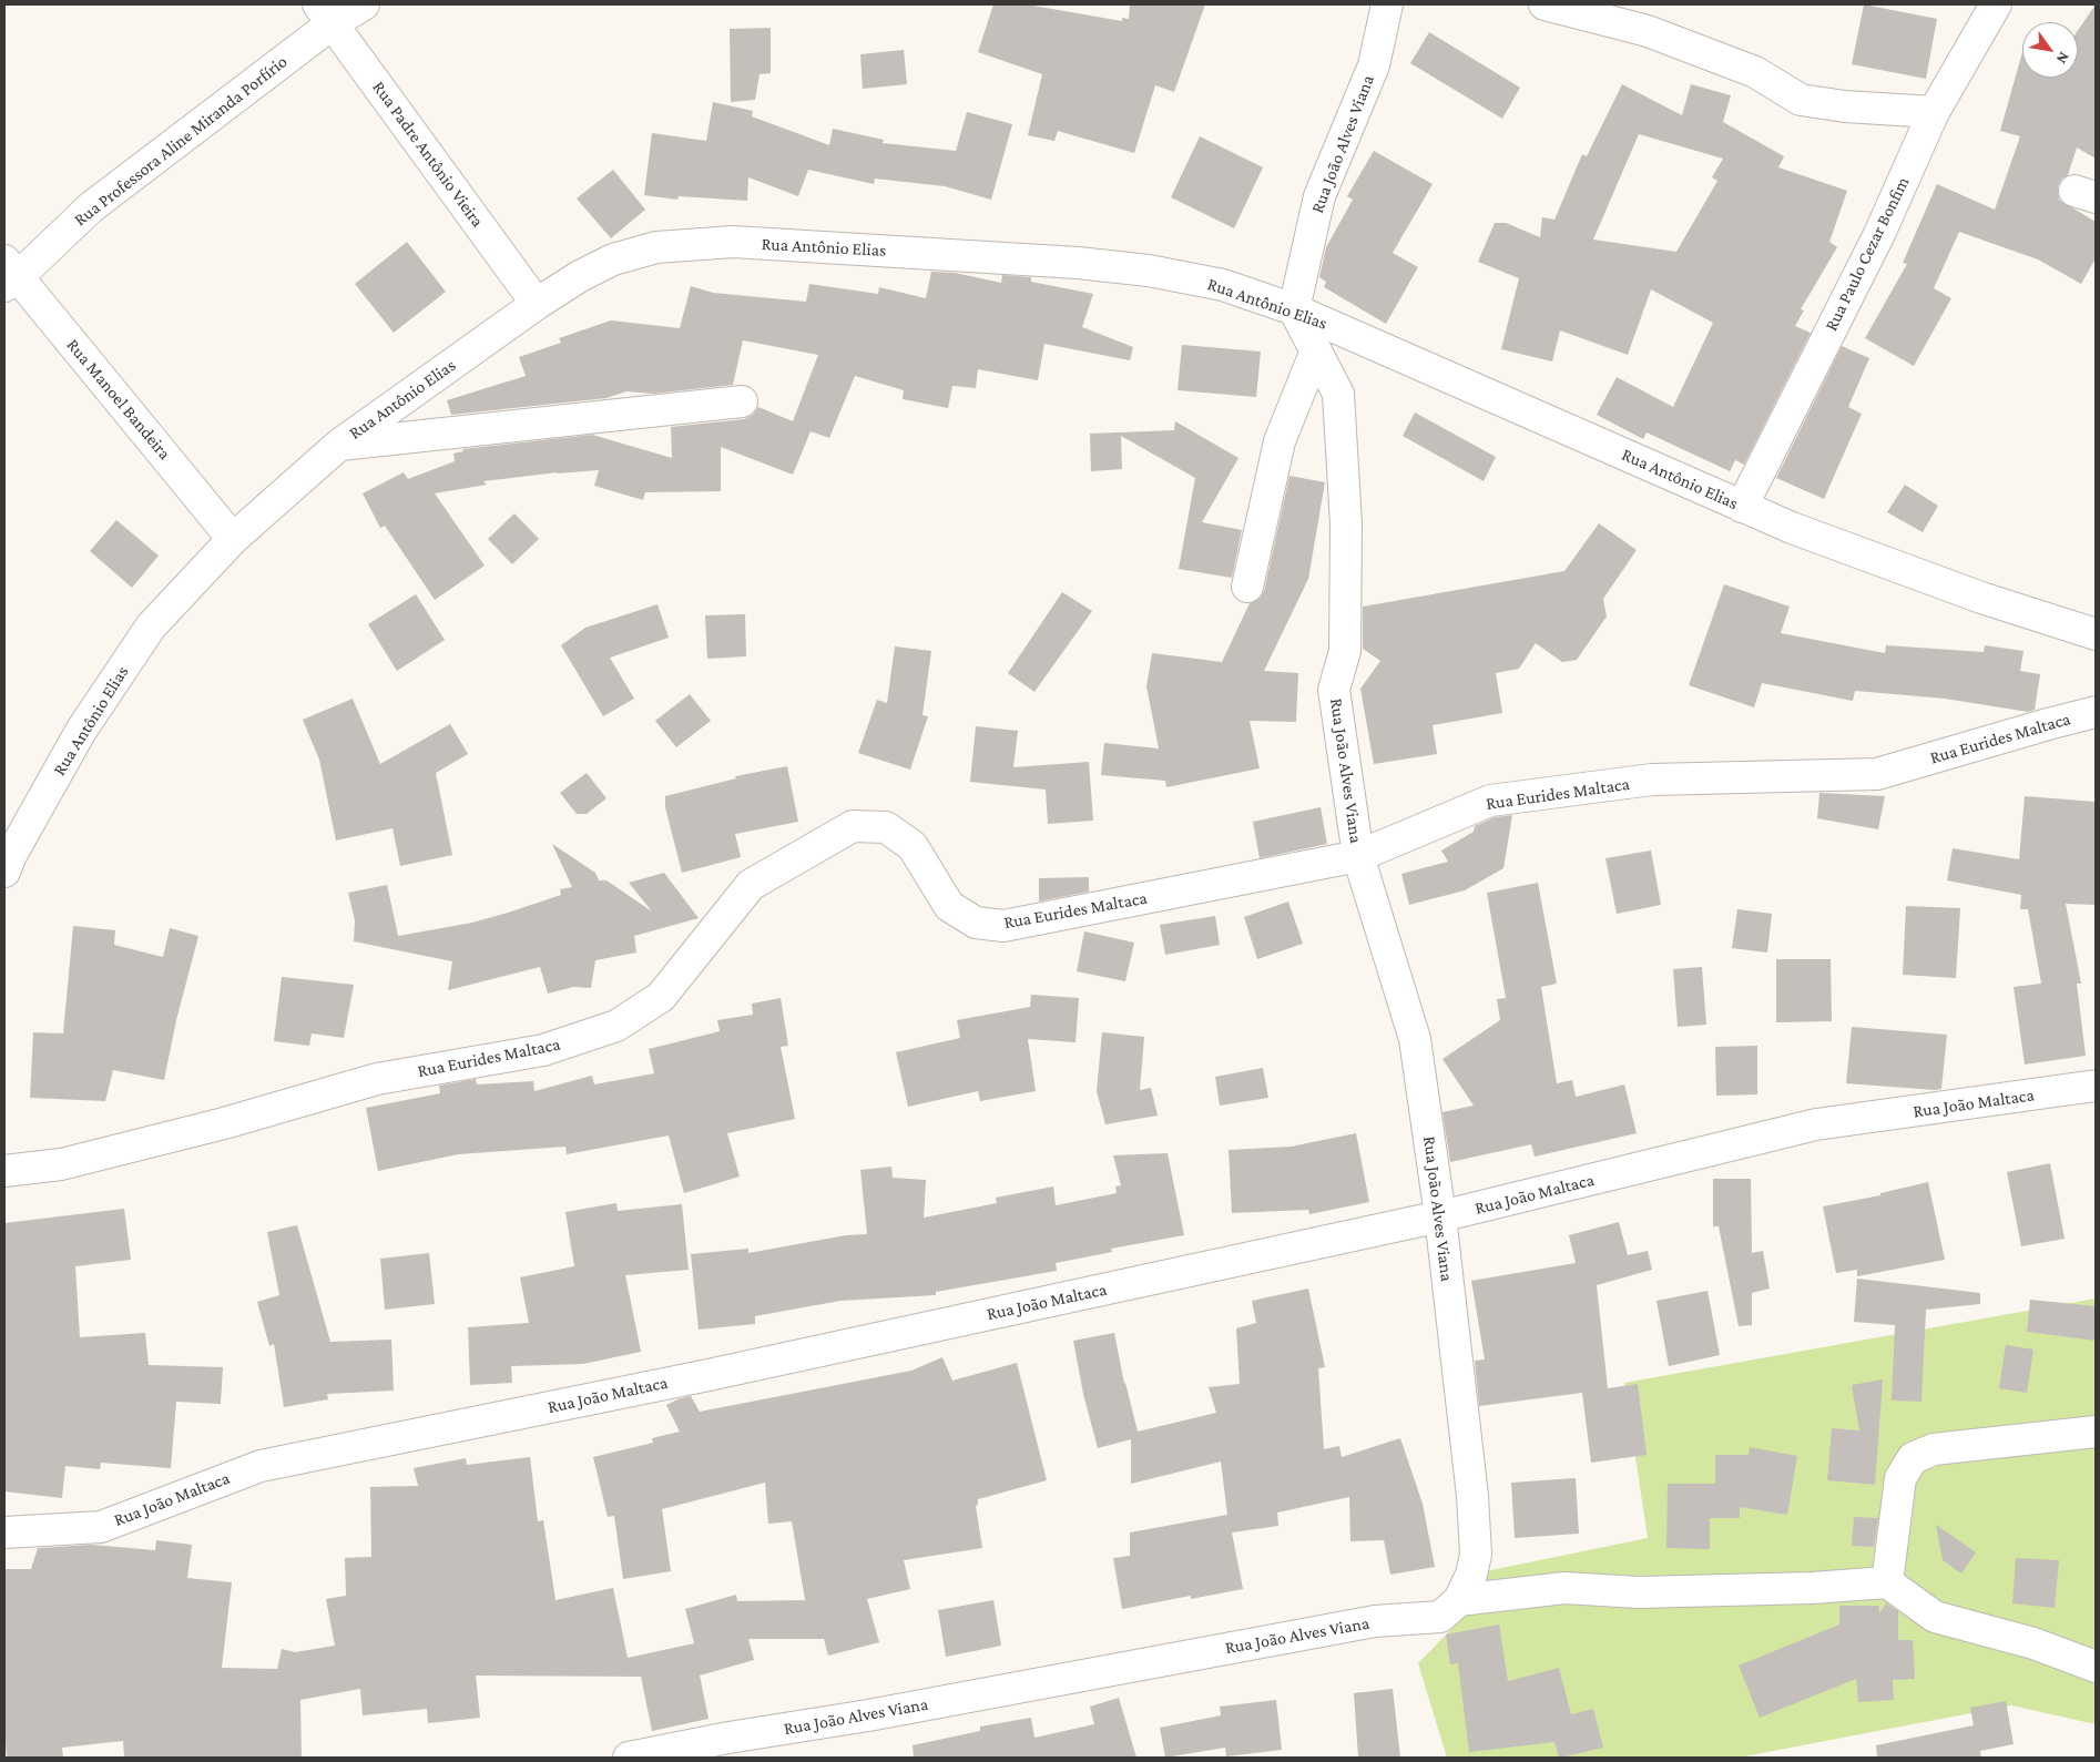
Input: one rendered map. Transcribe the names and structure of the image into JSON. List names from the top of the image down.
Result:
{
  "streets": {
    "street": [
      "Rua Professora Aline Miranda Porfírio",
      "Rua João Alves Viana",
      "Rua Padre Antônio Vieira",
      "Rua Antônio Elias",
      "Rua Paulo Cezar Bonfim",
      "Rua Manoel Bandeira",
      "Rua Eurides Maltaca",
      "Rua João Maltaca"
    ]
  },
  "crossings": [
    ["Rua Professora Aline Miranda Porfírio", "Rua Padre Antônio Vieira"],
    ["Rua Professora Aline Miranda Porfírio", "Rua Manoel Bandeira"],
    ["Rua João Alves Viana", "Rua Antônio Elias"],
    ["Rua João Alves Viana", "Rua Eurides Maltaca"],
    ["Rua João Alves Viana", "Rua João Maltaca"],
    ["Rua Padre Antônio Vieira", "Rua Antônio Elias"],
    ["Rua Antônio Elias", "Rua Paulo Cezar Bonfim"],
    ["Rua Antônio Elias", "Rua Manoel Bandeira"]
  ],
  "north": "bottom right"
}
